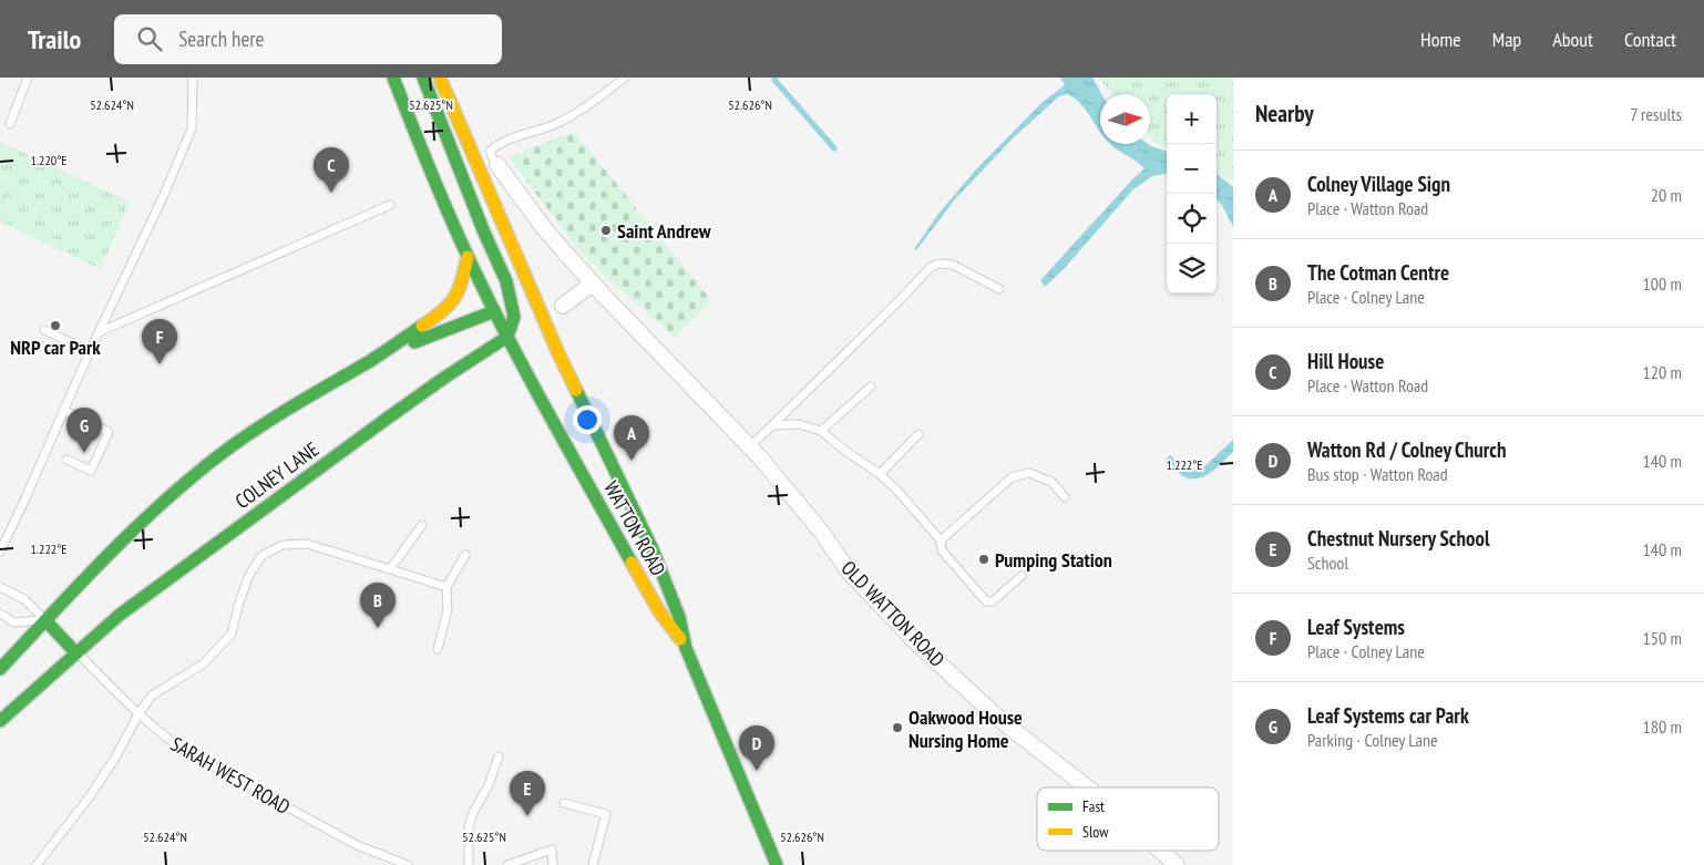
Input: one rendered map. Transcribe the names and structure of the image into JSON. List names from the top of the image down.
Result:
{
  "streets": {
    "main road": ["COLNEY LANE", "WATTON ROAD"],
    "street": ["OLD WATTON ROAD"],
    "lane": ["SARAH WEST ROAD"]
  },
  "crossings": [
    ["COLNEY LANE", "WATTON ROAD"],
    ["COLNEY LANE", "SARAH WEST ROAD"]
  ],
  "places": [
    "Saint Andrew",
    "NRP car Park",
    "Pumping Station",
    "Oakwood House Nursing Home"
  ],
  "legend": ["Fast", "Slow"],
  "north": "right",
  "page": {
    "header": "Trailo",
    "search": "Search here",
    "nav": [
      "Home",
      "Map",
      "About",
      "Contact"
    ],
    "heading": ["Nearby", "7 results"],
    "map_buttons": ["+", "−"],
    "pins": [
      "C",
      "F",
      "G",
      "A",
      "B",
      "D",
      "E"
    ],
    "list": [
      {
        "mark": "A",
        "name": "Colney Village Sign",
        "note": "Place · Watton Road",
        "value": "20 m"
      },
      {
        "mark": "B",
        "name": "The Cotman Centre",
        "note": "Place · Colney Lane",
        "value": "100 m"
      },
      {
        "mark": "C",
        "name": "Hill House",
        "note": "Place · Watton Road",
        "value": "120 m"
      },
      {
        "mark": "D",
        "name": "Watton Rd / Colney Church",
        "note": "Bus stop · Watton Road",
        "value": "140 m"
      },
      {
        "mark": "E",
        "name": "Chestnut Nursery School",
        "note": "School",
        "value": "140 m"
      },
      {
        "mark": "F",
        "name": "Leaf Systems",
        "note": "Place · Colney Lane",
        "value": "150 m"
      },
      {
        "mark": "G",
        "name": "Leaf Systems car Park",
        "note": "Parking · Colney Lane",
        "value": "180 m"
      }
    ]
  },
  "coordinates": [
    "52.624°N",
    "52.625°N",
    "52.626°N",
    "1.220°E",
    "1.222°E"
  ]
}
